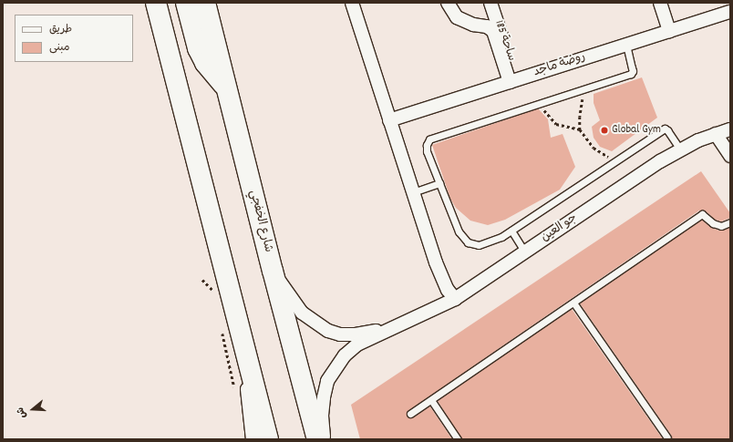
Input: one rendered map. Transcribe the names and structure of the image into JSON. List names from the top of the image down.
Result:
{
  "streets": {
    "highway": ["شارع الخفجي"],
    "street": ["ساحة 185", "روضة ماجد", "جو العين"]
  },
  "crossings": [
    ["ساحة 185", "روضة ماجد"],
    ["شارع الخفجي", "جو العين"]
  ],
  "places": ["Global Gym"],
  "legend": ["طريق", "مبنى"],
  "north": "left"
}
